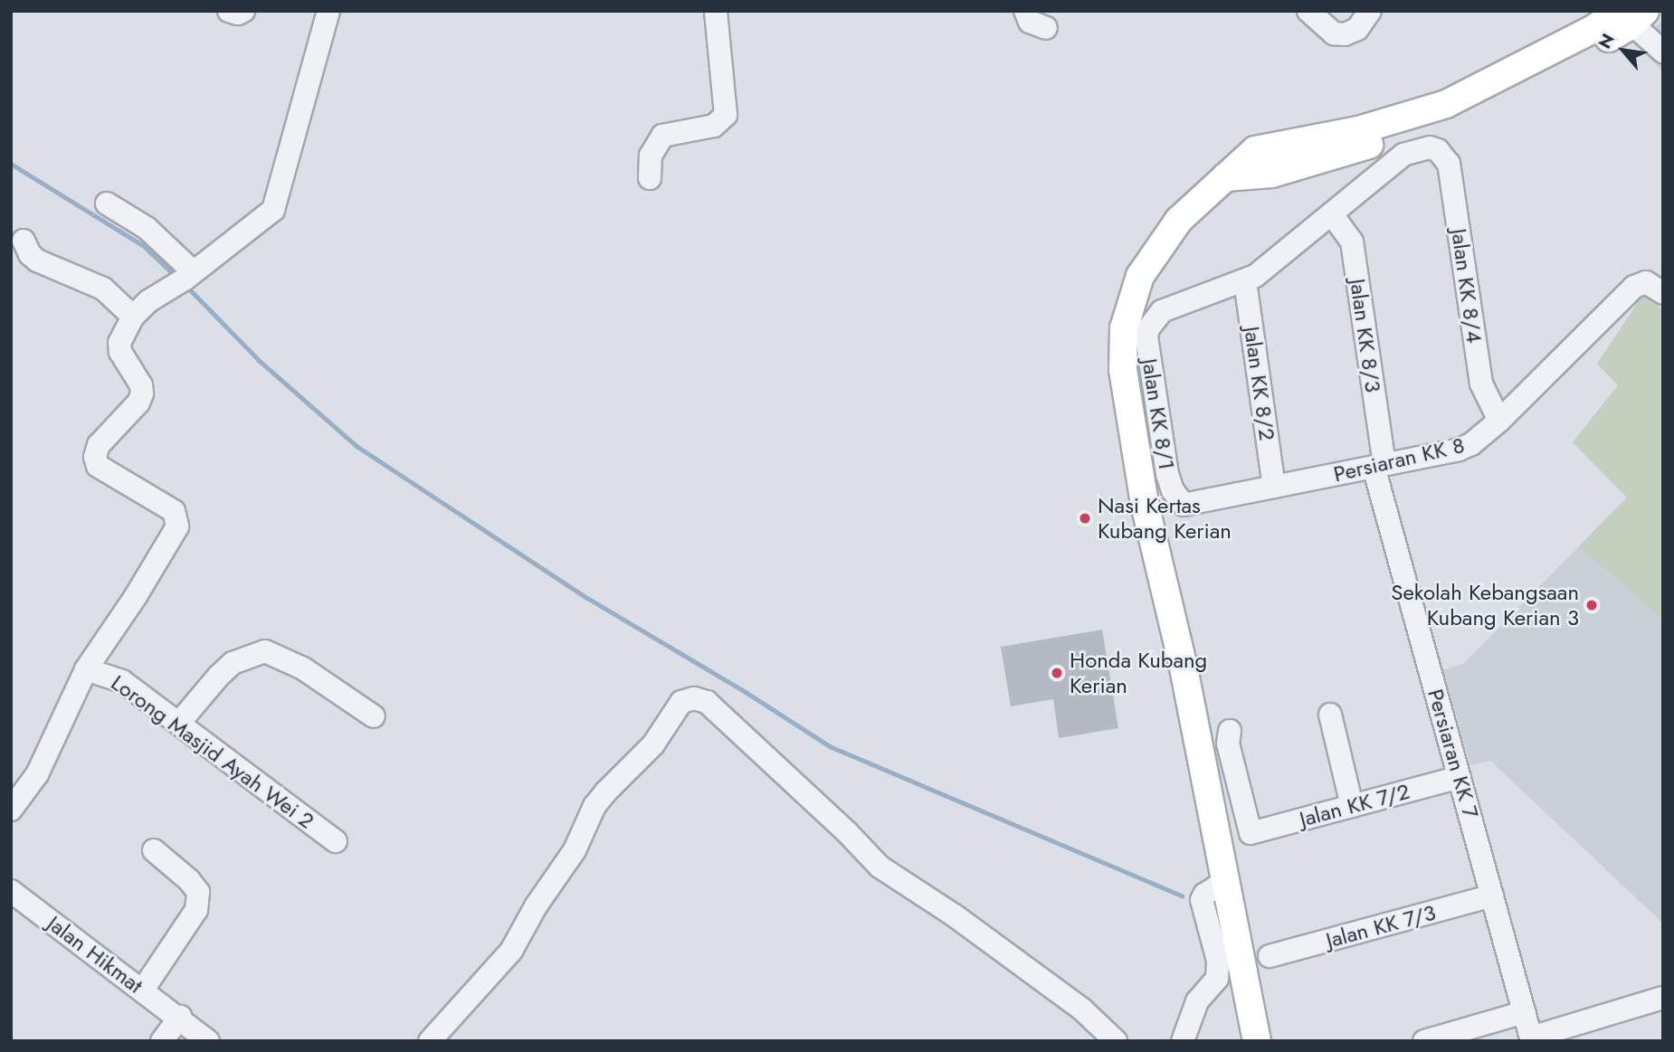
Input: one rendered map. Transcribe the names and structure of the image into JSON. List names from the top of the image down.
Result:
{
  "streets": {
    "street": [
      "Jalan KK 8/4",
      "Jalan KK 8/3",
      "Jalan KK 8/2",
      "Jalan KK 8/1",
      "Persiaran KK 8",
      "Lorong Masjid Ayah Wei 2",
      "Persiaran KK 7",
      "Jalan KK 7/2",
      "Jalan KK 7/3",
      "Jalan Hikmat"
    ]
  },
  "crossings": [
    ["Jalan KK 8/4", "Jalan KK 8/3"],
    ["Jalan KK 8/4", "Persiaran KK 8"],
    ["Jalan KK 8/3", "Persiaran KK 8"],
    ["Jalan KK 8/3", "Persiaran KK 7"],
    ["Jalan KK 8/2", "Jalan KK 8/1"],
    ["Jalan KK 8/2", "Persiaran KK 8"],
    ["Jalan KK 8/1", "Persiaran KK 8"],
    ["Persiaran KK 8", "Persiaran KK 7"],
    ["Persiaran KK 7", "Jalan KK 7/2"],
    ["Persiaran KK 7", "Jalan KK 7/3"]
  ],
  "places": ["Nasi Kertas Kubang Kerian", "Sekolah Kebangsaan Kubang Kerian 3", "Honda Kubang Kerian"],
  "north": "top left"
}
